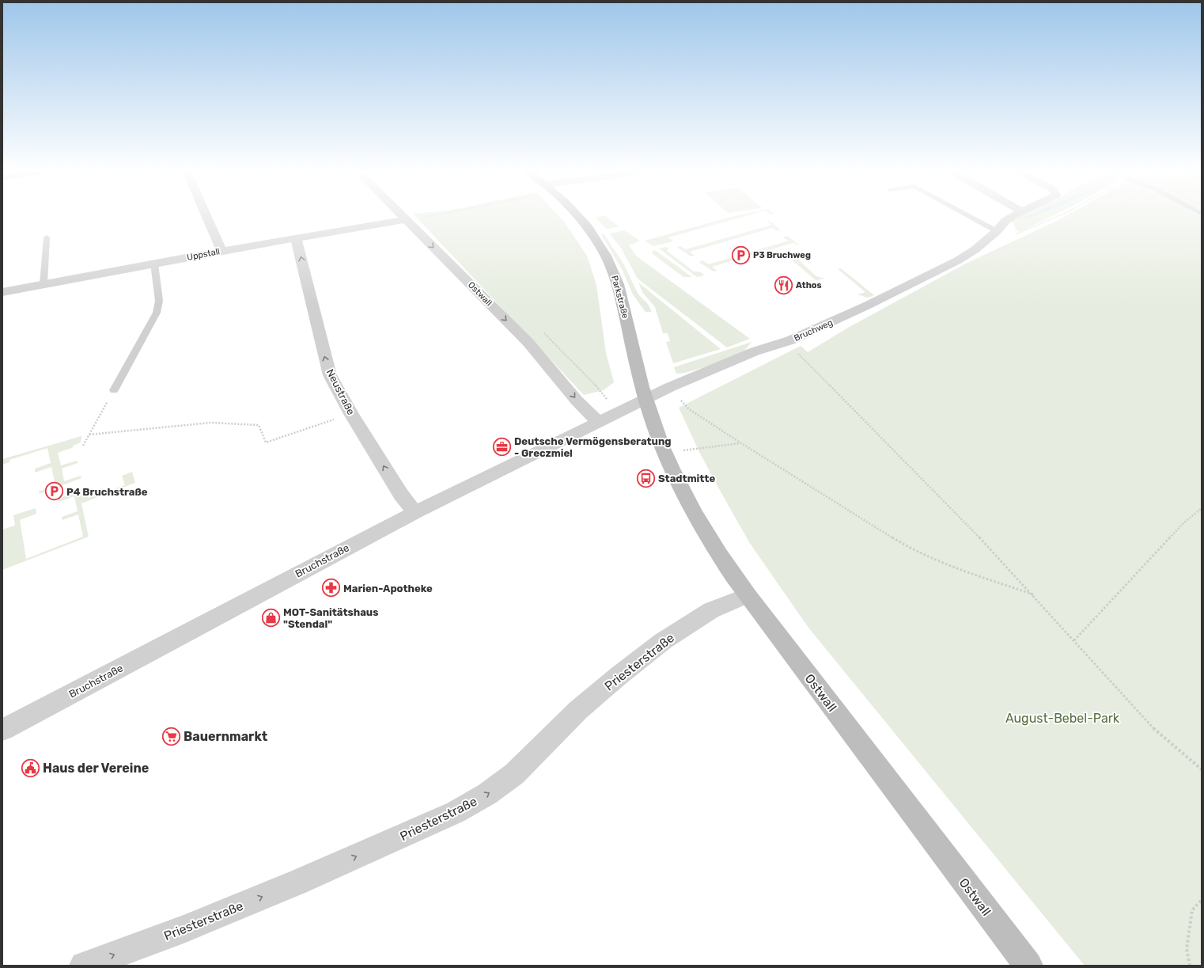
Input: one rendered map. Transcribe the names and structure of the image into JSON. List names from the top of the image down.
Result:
{
  "streets": {
    "main road": ["Ostwall", "Parkstraße"],
    "street": [
      "Uppstall",
      "Bruchweg",
      "Neustraße",
      "Bruchstraße",
      "Priesterstraße"
    ]
  },
  "crossings": [
    ["Uppstall", "Ostwall"],
    ["Uppstall", "Neustraße"],
    ["Ostwall", "Parkstraße"],
    ["Ostwall", "Bruchweg"],
    ["Ostwall", "Bruchstraße"],
    ["Ostwall", "Priesterstraße"],
    ["Parkstraße", "Bruchweg"],
    ["Parkstraße", "Bruchstraße"],
    ["Bruchweg", "Bruchstraße"],
    ["Neustraße", "Bruchstraße"]
  ],
  "one_way": ["Neustraße", "Priesterstraße"],
  "parks": ["August-Bebel-Park"],
  "places": {
    "parking": ["P3 Bruchweg", "P4 Bruchstraße"],
    "restaurant": ["Athos"],
    "office": ["Deutsche Vermögensberatung - Greczmiel"],
    "bus stop": ["Stadtmitte"],
    "pharmacy": ["Marien-Apotheke"],
    "shop": ["MOT-Sanitätshaus \"Stendal\""],
    "supermarket": ["Bauernmarkt"],
    "public building": ["Haus der Vereine"]
  }
}
